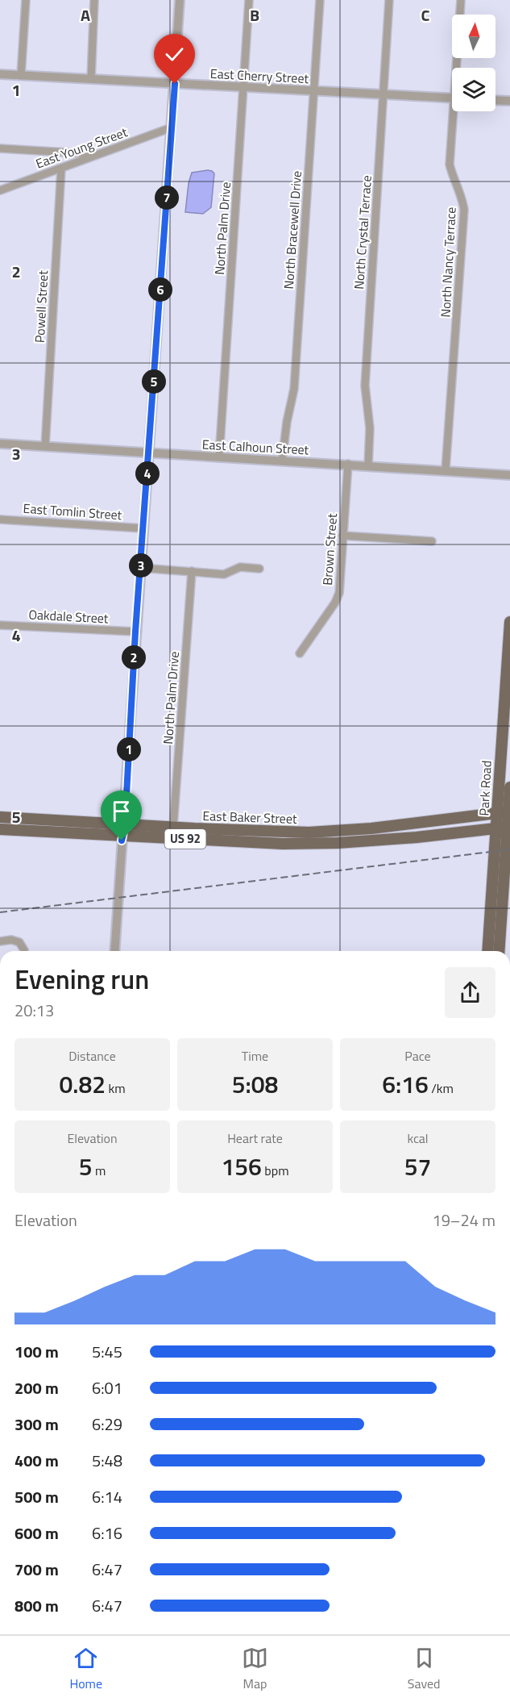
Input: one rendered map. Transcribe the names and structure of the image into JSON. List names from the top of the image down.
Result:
{
  "streets": {
    "main road": ["Park Road", "East Baker Street", "US 92"],
    "street": [
      "East Cherry Street",
      "East Young Street",
      "North Palm Drive",
      "North Bracewell Drive",
      "North Crystal Terrace",
      "North Nancy Terrace",
      "Powell Street",
      "East Calhoun Street",
      "East Tomlin Street",
      "Brown Street",
      "Oakdale Street"
    ]
  },
  "crossings": [
    ["East Cherry Street", "North Palm Drive"],
    ["East Cherry Street", "North Bracewell Drive"],
    ["East Cherry Street", "North Crystal Terrace"],
    ["East Young Street", "Powell Street"],
    ["North Palm Drive", "East Calhoun Street"],
    ["North Palm Drive", "East Baker Street"],
    ["North Bracewell Drive", "East Calhoun Street"],
    ["North Crystal Terrace", "East Calhoun Street"],
    ["North Nancy Terrace", "East Calhoun Street"],
    ["Powell Street", "East Calhoun Street"],
    ["East Calhoun Street", "Brown Street"],
    ["Park Road", "East Baker Street"]
  ],
  "north": "top",
  "page": {
    "pins": [
      "7",
      "6",
      "5",
      "4",
      "3",
      "2",
      "1"
    ],
    "heading": ["Evening run", "20:13"],
    "stats": [
      ["Distance", "0.82 km"],
      ["Time", "5:08"],
      ["Pace", "6:16 /km"],
      ["Elevation", "5 m"],
      ["Heart rate", "156 bpm"],
      ["kcal", "57"]
    ],
    "chart": ["Elevation", "19–24 m"],
    "list": [
      {
        "name": "100 m",
        "note": "5:45"
      },
      {
        "name": "200 m",
        "note": "6:01"
      },
      {
        "name": "300 m",
        "note": "6:29"
      },
      {
        "name": "400 m",
        "note": "5:48"
      },
      {
        "name": "500 m",
        "note": "6:14"
      },
      {
        "name": "600 m",
        "note": "6:16"
      },
      {
        "name": "700 m",
        "note": "6:47"
      },
      {
        "name": "800 m",
        "note": "6:47"
      }
    ],
    "tabs": ["Home", "Map", "Saved"]
  },
  "grid": {
    "columns": ["A", "B", "C"],
    "rows": [
      "1",
      "2",
      "3",
      "4",
      "5"
    ]
  }
}
